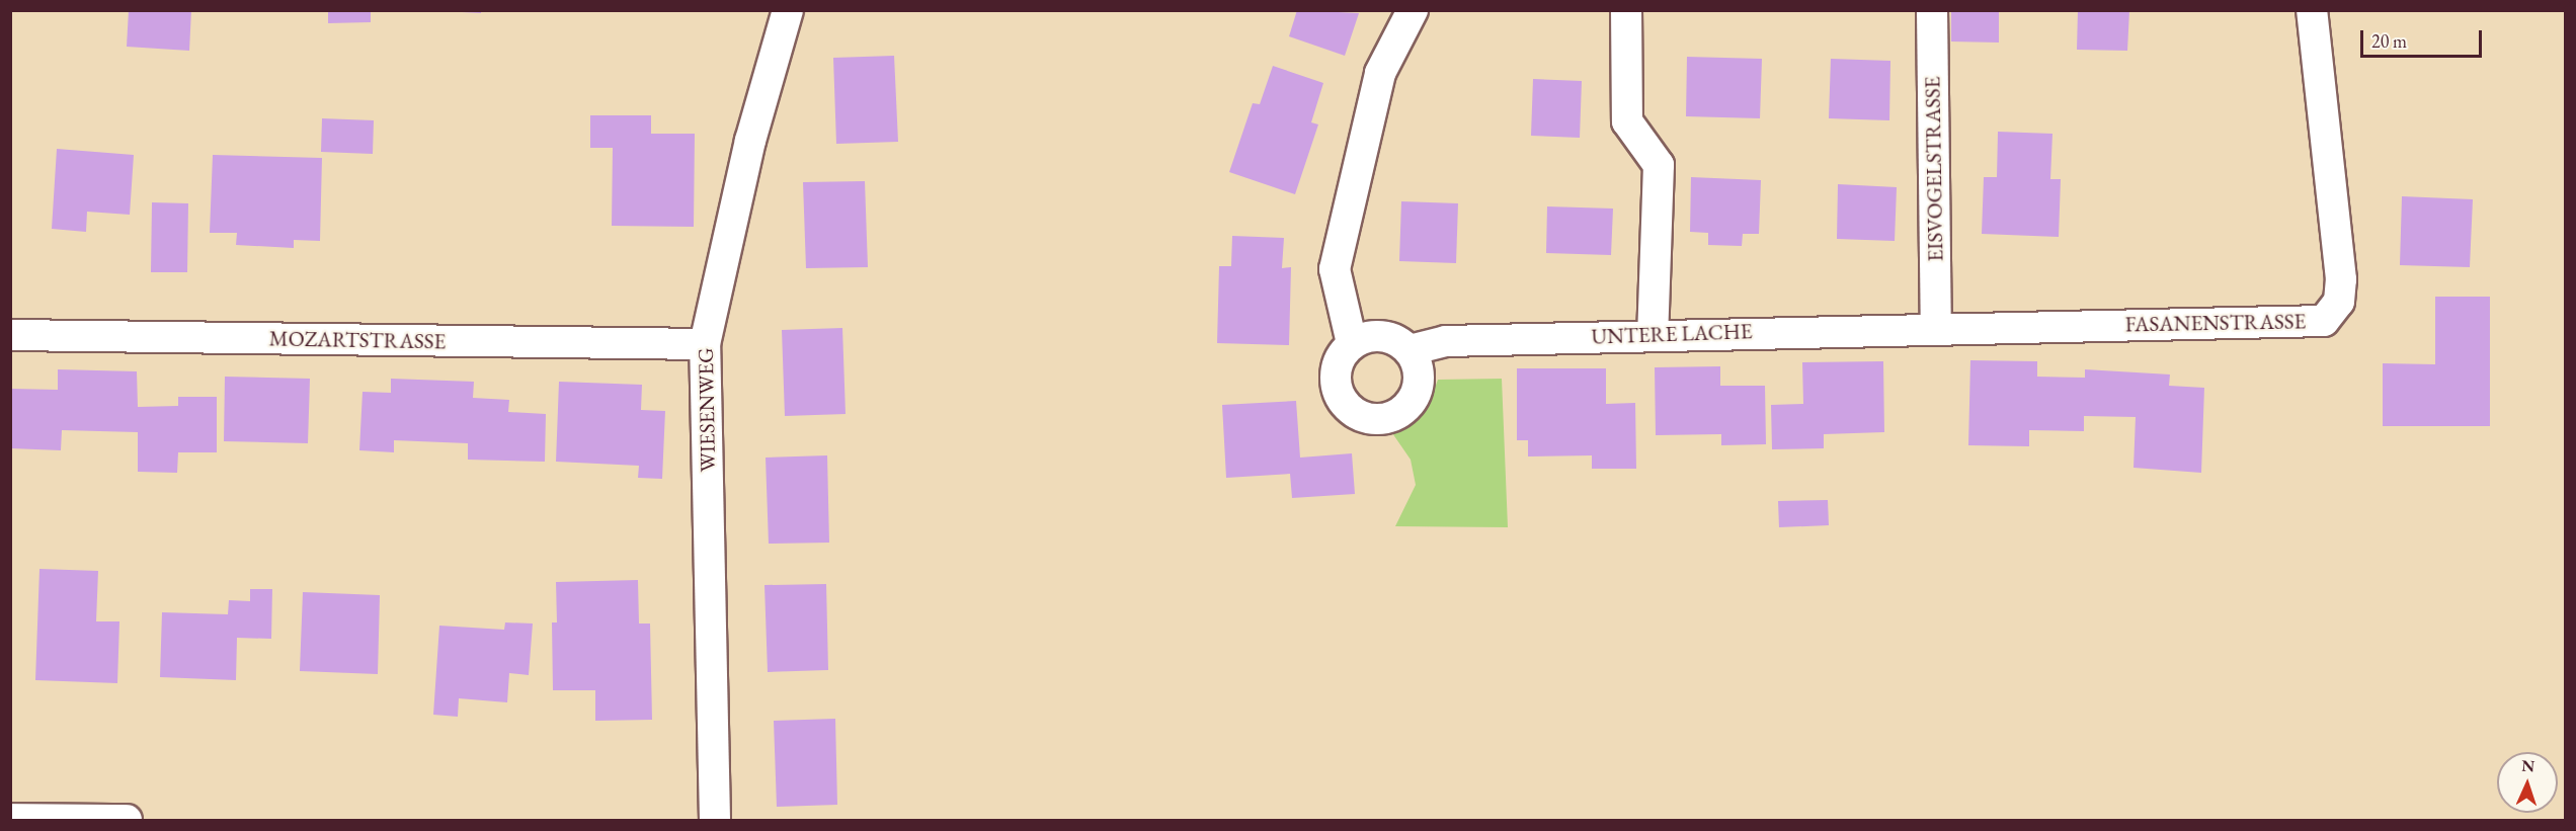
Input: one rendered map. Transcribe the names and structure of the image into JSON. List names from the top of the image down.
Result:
{
  "streets": {
    "street": [
      "EISVOGELSTRASSE",
      "FASANENSTRASSE",
      "UNTERE LACHE",
      "MOZARTSTRASSE",
      "WIESENWEG"
    ]
  },
  "crossings": [
    ["EISVOGELSTRASSE", "FASANENSTRASSE"],
    ["EISVOGELSTRASSE", "UNTERE LACHE"],
    ["FASANENSTRASSE", "UNTERE LACHE"],
    ["MOZARTSTRASSE", "WIESENWEG"]
  ],
  "scale_bar": "20 m",
  "north": "top"
}
